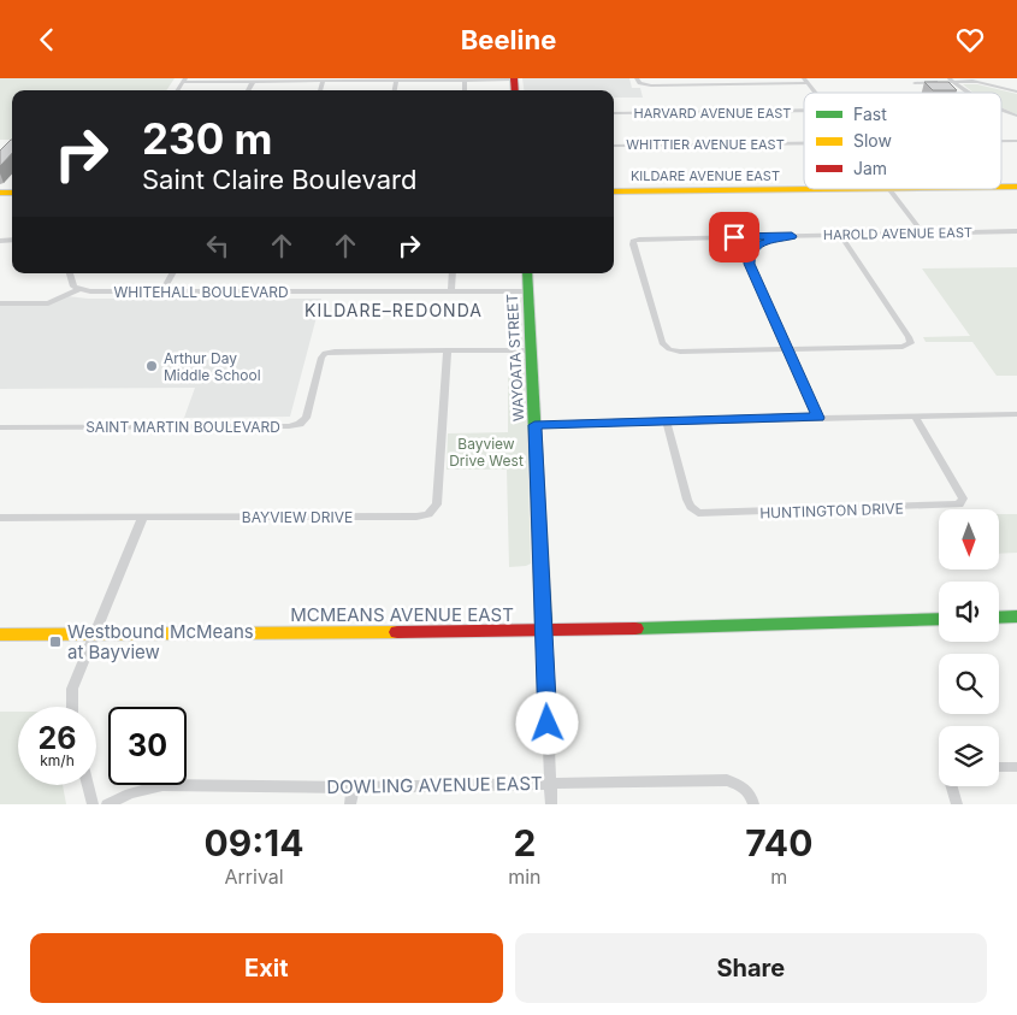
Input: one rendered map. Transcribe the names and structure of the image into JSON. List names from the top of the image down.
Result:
{
  "streets": {
    "street": [
      "HARVARD AVENUE EAST",
      "WHITTIER AVENUE EAST",
      "KILDARE AVENUE EAST",
      "HAROLD AVENUE EAST",
      "WHITEHALL BOULEVARD",
      "WAYOATA STREET",
      "SAINT MARTIN BOULEVARD",
      "HUNTINGTON DRIVE",
      "BAYVIEW DRIVE",
      "MCMEANS AVENUE EAST",
      "DOWLING AVENUE EAST"
    ]
  },
  "crossings": [
    ["WHITEHALL BOULEVARD", "WAYOATA STREET"],
    ["WAYOATA STREET", "SAINT MARTIN BOULEVARD"],
    ["WAYOATA STREET", "MCMEANS AVENUE EAST"],
    ["WAYOATA STREET", "DOWLING AVENUE EAST"],
    ["SAINT MARTIN BOULEVARD", "BAYVIEW DRIVE"]
  ],
  "districts": ["KILDARE–REDONDA"],
  "parks": ["Bayview Drive West"],
  "places": {
    "other": ["Arthur Day Middle School"],
    "transit": ["Westbound McMeans at Bayview"]
  },
  "legend": ["Fast", "Slow", "Jam"],
  "north": "bottom",
  "page": {
    "header": "Beeline",
    "turn": ["230 m", "Saint Claire Boulevard"],
    "speed": "26 km/h",
    "limit": "30",
    "eta": [
      "09:14",
      "Arrival",
      "2",
      "min",
      "740",
      "m"
    ],
    "buttons": ["Exit", "Share"]
  }
}
